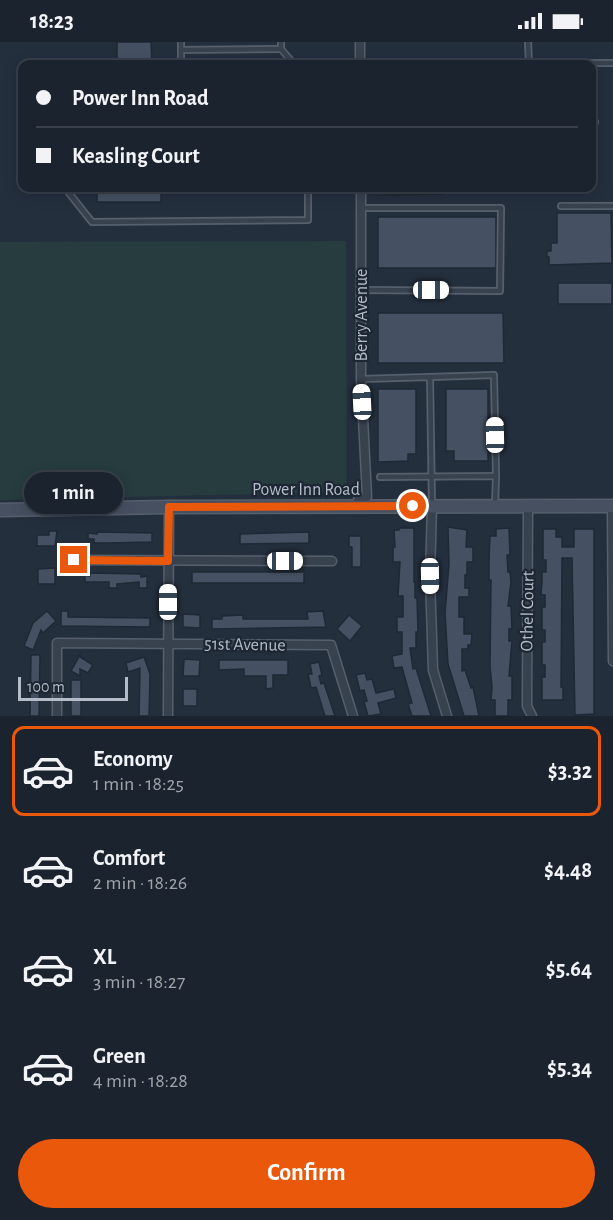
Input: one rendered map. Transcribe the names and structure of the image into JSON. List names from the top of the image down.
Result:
{
  "streets": {
    "main road": ["Power Inn Road"],
    "street": ["Berry Avenue", "Othel Court", "51st Avenue"]
  },
  "crossings": [
    ["Berry Avenue", "Power Inn Road"],
    ["Power Inn Road", "Othel Court"]
  ],
  "scale_bar": "100 m",
  "page": {
    "status": "18:23",
    "banner": ["Power Inn Road", "Keasling Court"],
    "bubble": "1 min",
    "scale": "100 m",
    "list": [
      {
        "name": "Economy",
        "note": "1 min · 18:25",
        "value": "$3.32"
      },
      {
        "name": "Comfort",
        "note": "2 min · 18:26",
        "value": "$4.48"
      },
      {
        "name": "XL",
        "note": "3 min · 18:27",
        "value": "$5.64"
      },
      {
        "name": "Green",
        "note": "4 min · 18:28",
        "value": "$5.34"
      }
    ],
    "buttons": "Confirm"
  }
}
